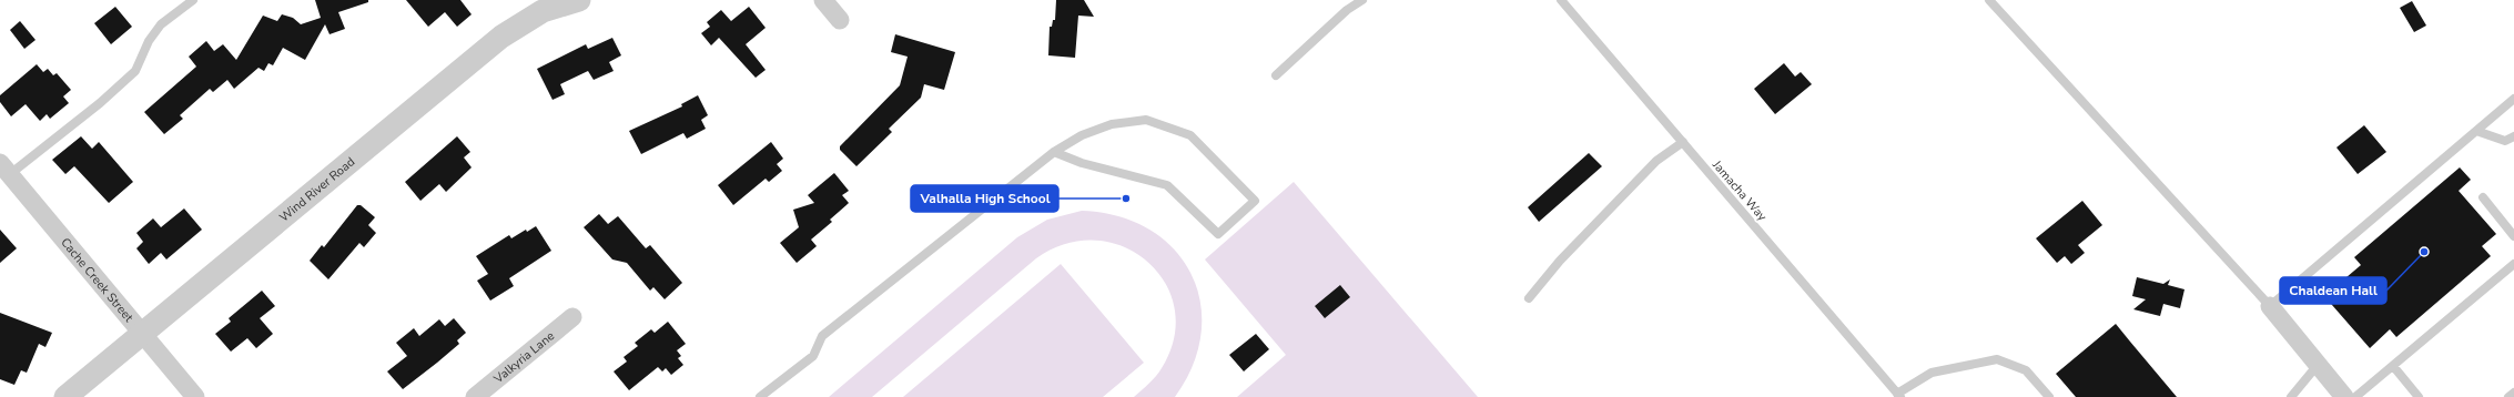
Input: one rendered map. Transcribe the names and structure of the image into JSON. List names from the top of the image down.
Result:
{
  "streets": {
    "street": ["Wind River Road", "Cache Creek Street", "Valkyria Lane"],
    "lane": ["Jamacha Way"]
  },
  "crossings": [
    ["Wind River Road", "Cache Creek Street"]
  ],
  "places": ["Valhalla High School", "Chaldean Hall"]
}
